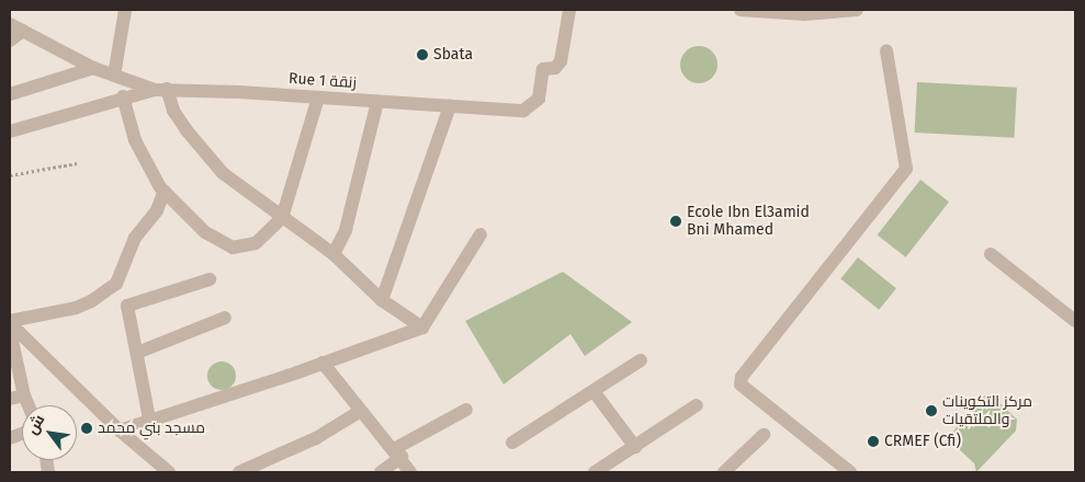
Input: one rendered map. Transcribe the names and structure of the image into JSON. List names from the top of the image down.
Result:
{
  "streets": {
    "street": ["Rue 1 زنقة"]
  },
  "places": [
    "Sbata",
    "Ecole Ibn El3amid Bni Mhamed",
    "مركز التكوينات والملتقيات",
    "مسجد بني محمد",
    "CRMEF (Cfi)"
  ],
  "north": "top left"
}
